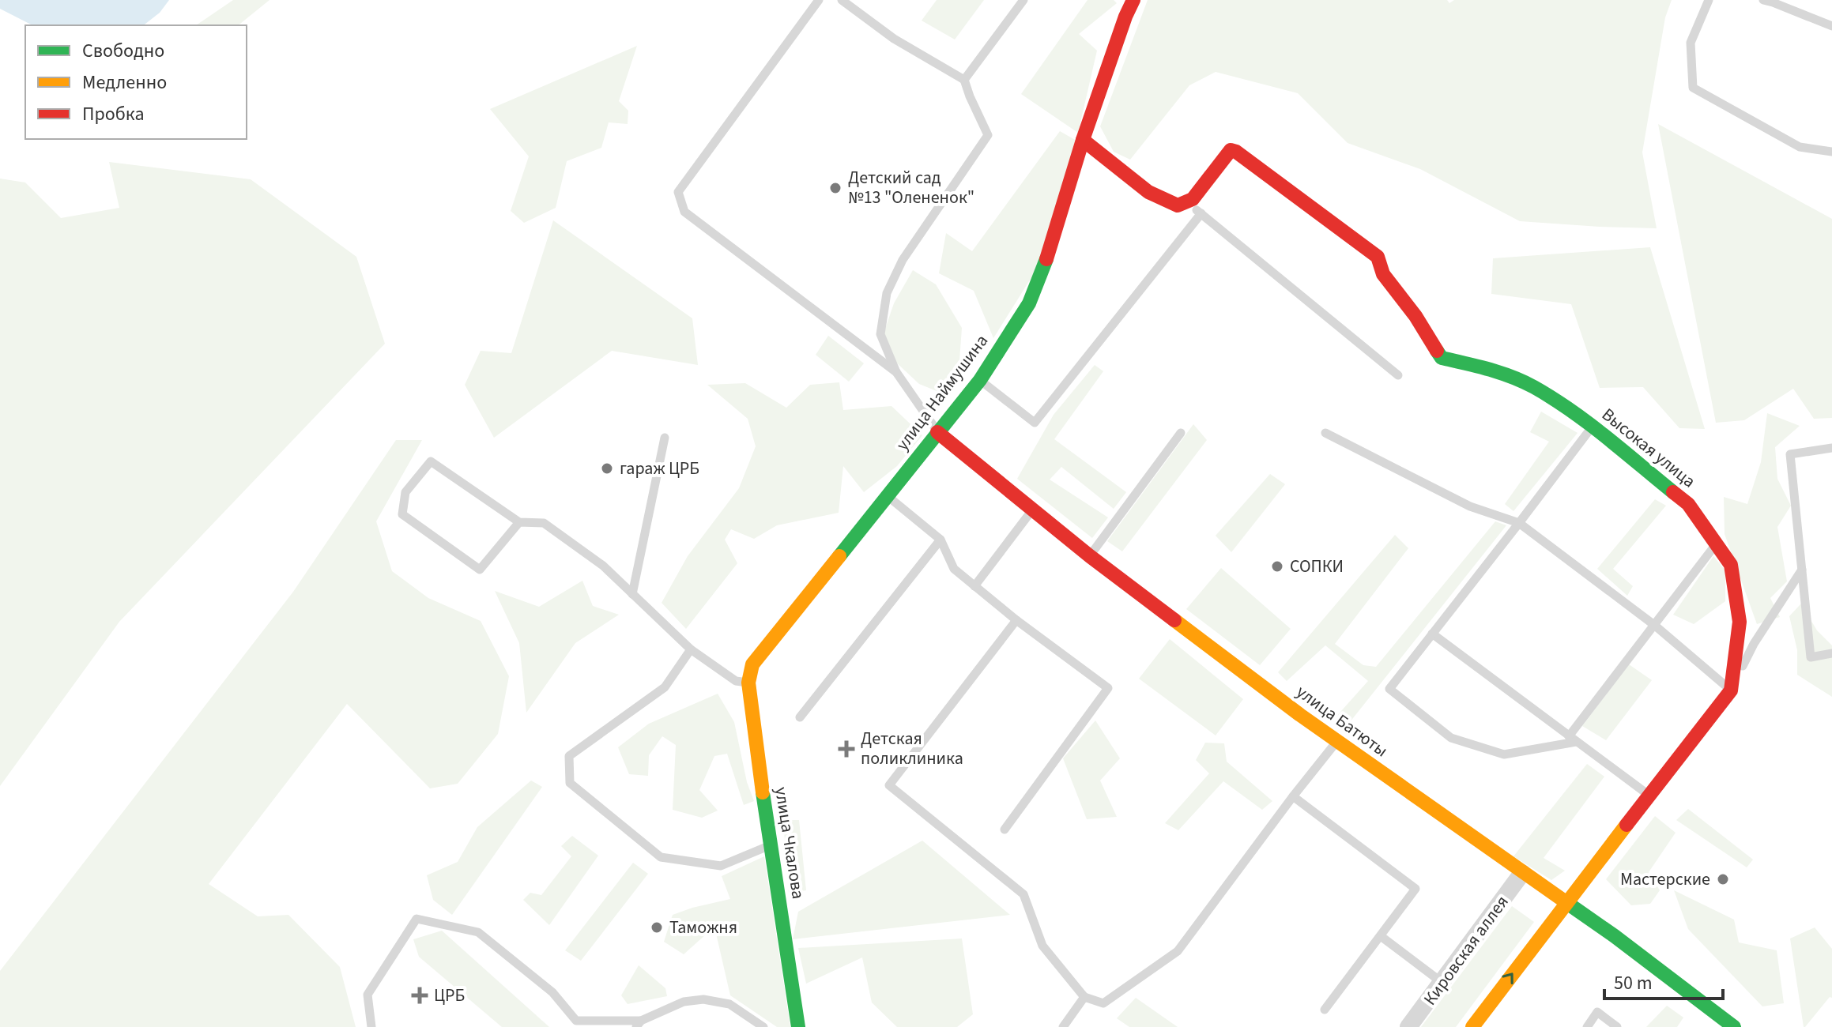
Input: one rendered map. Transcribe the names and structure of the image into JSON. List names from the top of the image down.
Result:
{
  "streets": {
    "street": [
      "улица Наймушина",
      "Высокая улица",
      "улица Батюты",
      "улица Чкалова",
      "Кировская аллея"
    ]
  },
  "crossings": [
    ["улица Наймушина", "улица Батюты"],
    ["улица Наймушина", "улица Чкалова"],
    ["улица Батюты", "Кировская аллея"]
  ],
  "places": {
    "other": [
      "Детский сад №13 \"Олененок\"",
      "гараж ЦРБ",
      "СОПКИ",
      "Мастерские",
      "Таможня"
    ],
    "health": ["Детская поликлиника", "ЦРБ"]
  },
  "legend": ["Свободно", "Медленно", "Пробка"],
  "scale_bar": "50 m"
}
